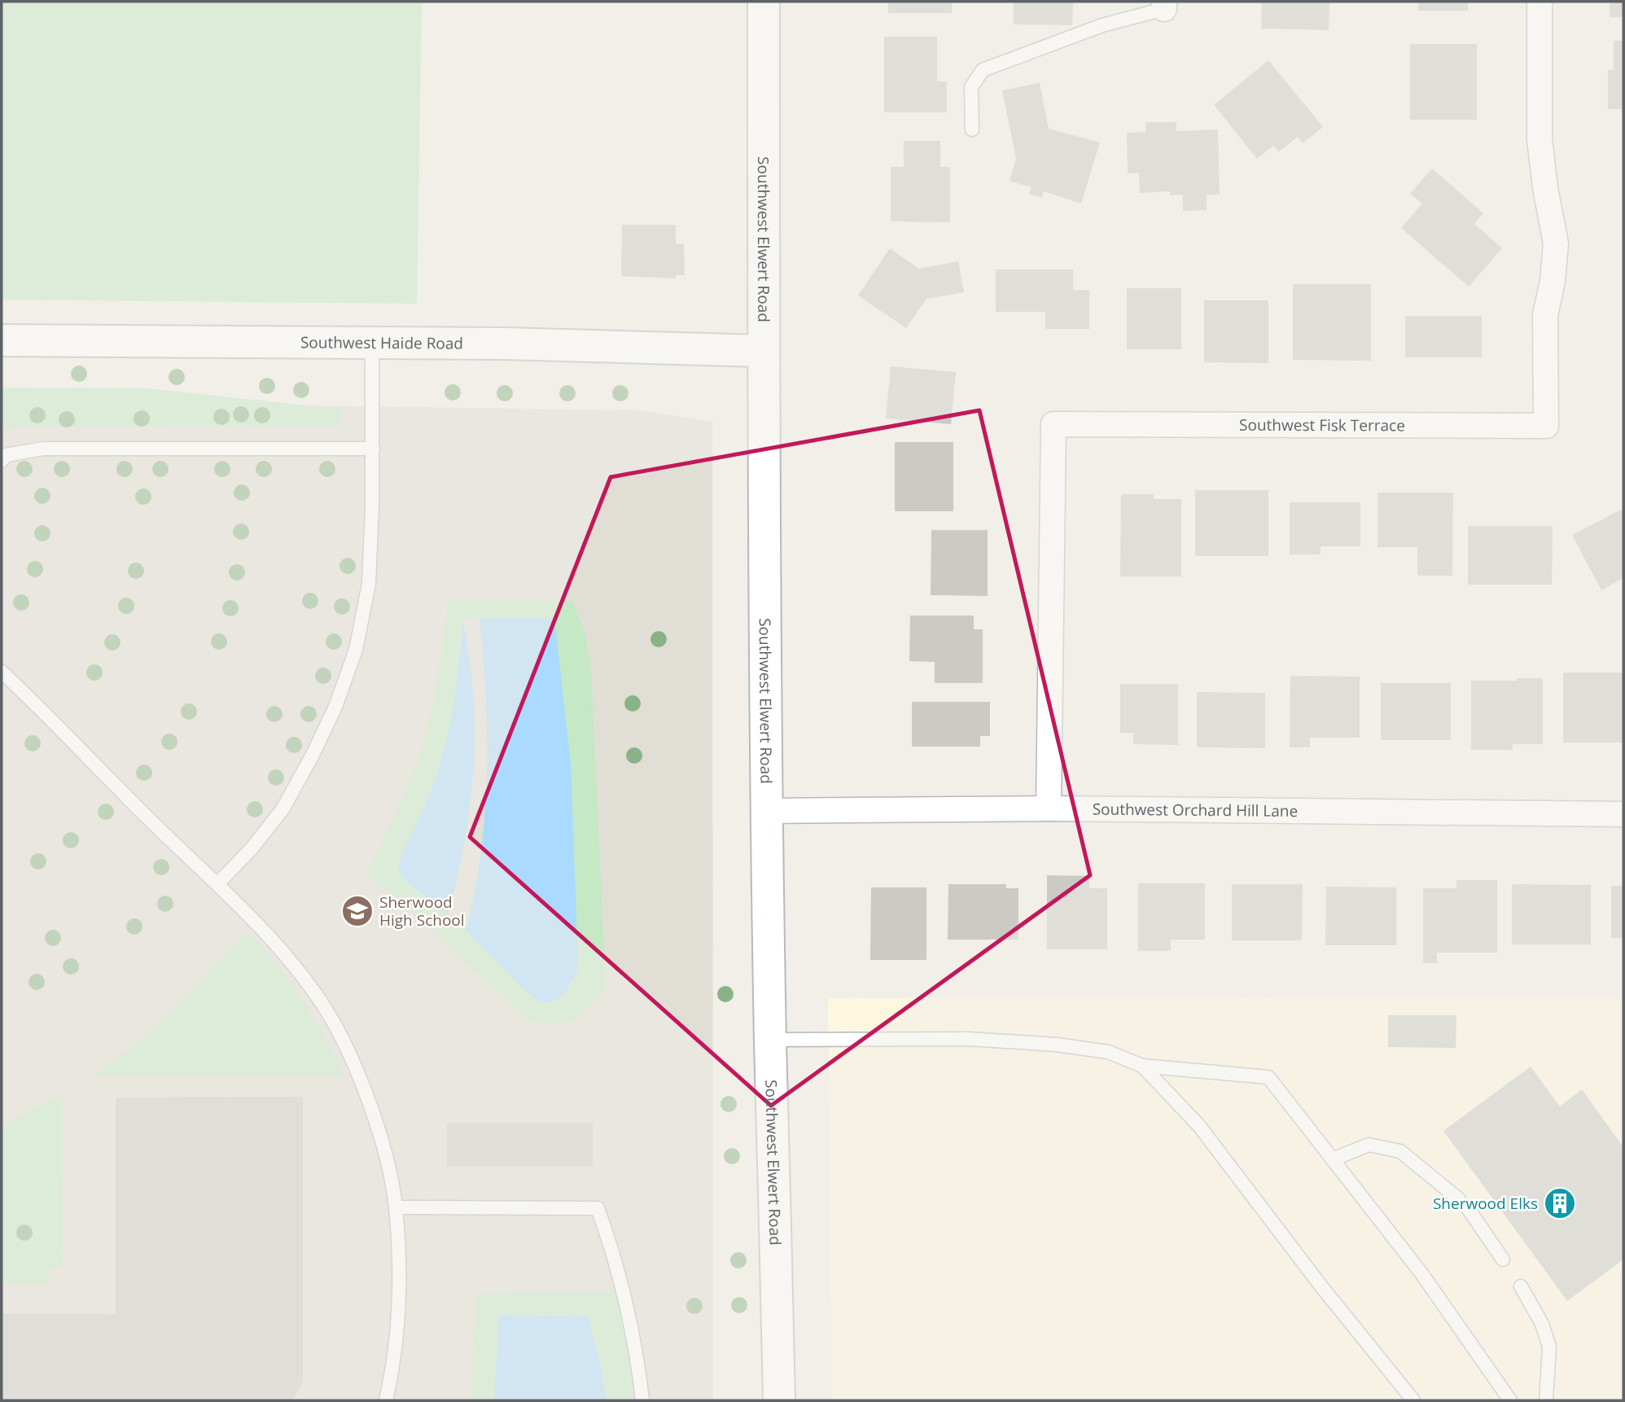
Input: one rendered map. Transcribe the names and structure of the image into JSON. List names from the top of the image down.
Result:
{
  "streets": {
    "main road": ["Southwest Elwert Road", "Southwest Haide Road"],
    "street": ["Southwest Fisk Terrace", "Southwest Orchard Hill Lane"]
  },
  "crossings": [
    ["Southwest Elwert Road", "Southwest Haide Road"],
    ["Southwest Elwert Road", "Southwest Orchard Hill Lane"],
    ["Southwest Fisk Terrace", "Southwest Orchard Hill Lane"]
  ],
  "places": {
    "school or university": ["Sherwood High School"],
    "building": ["Sherwood Elks"]
  }
}
